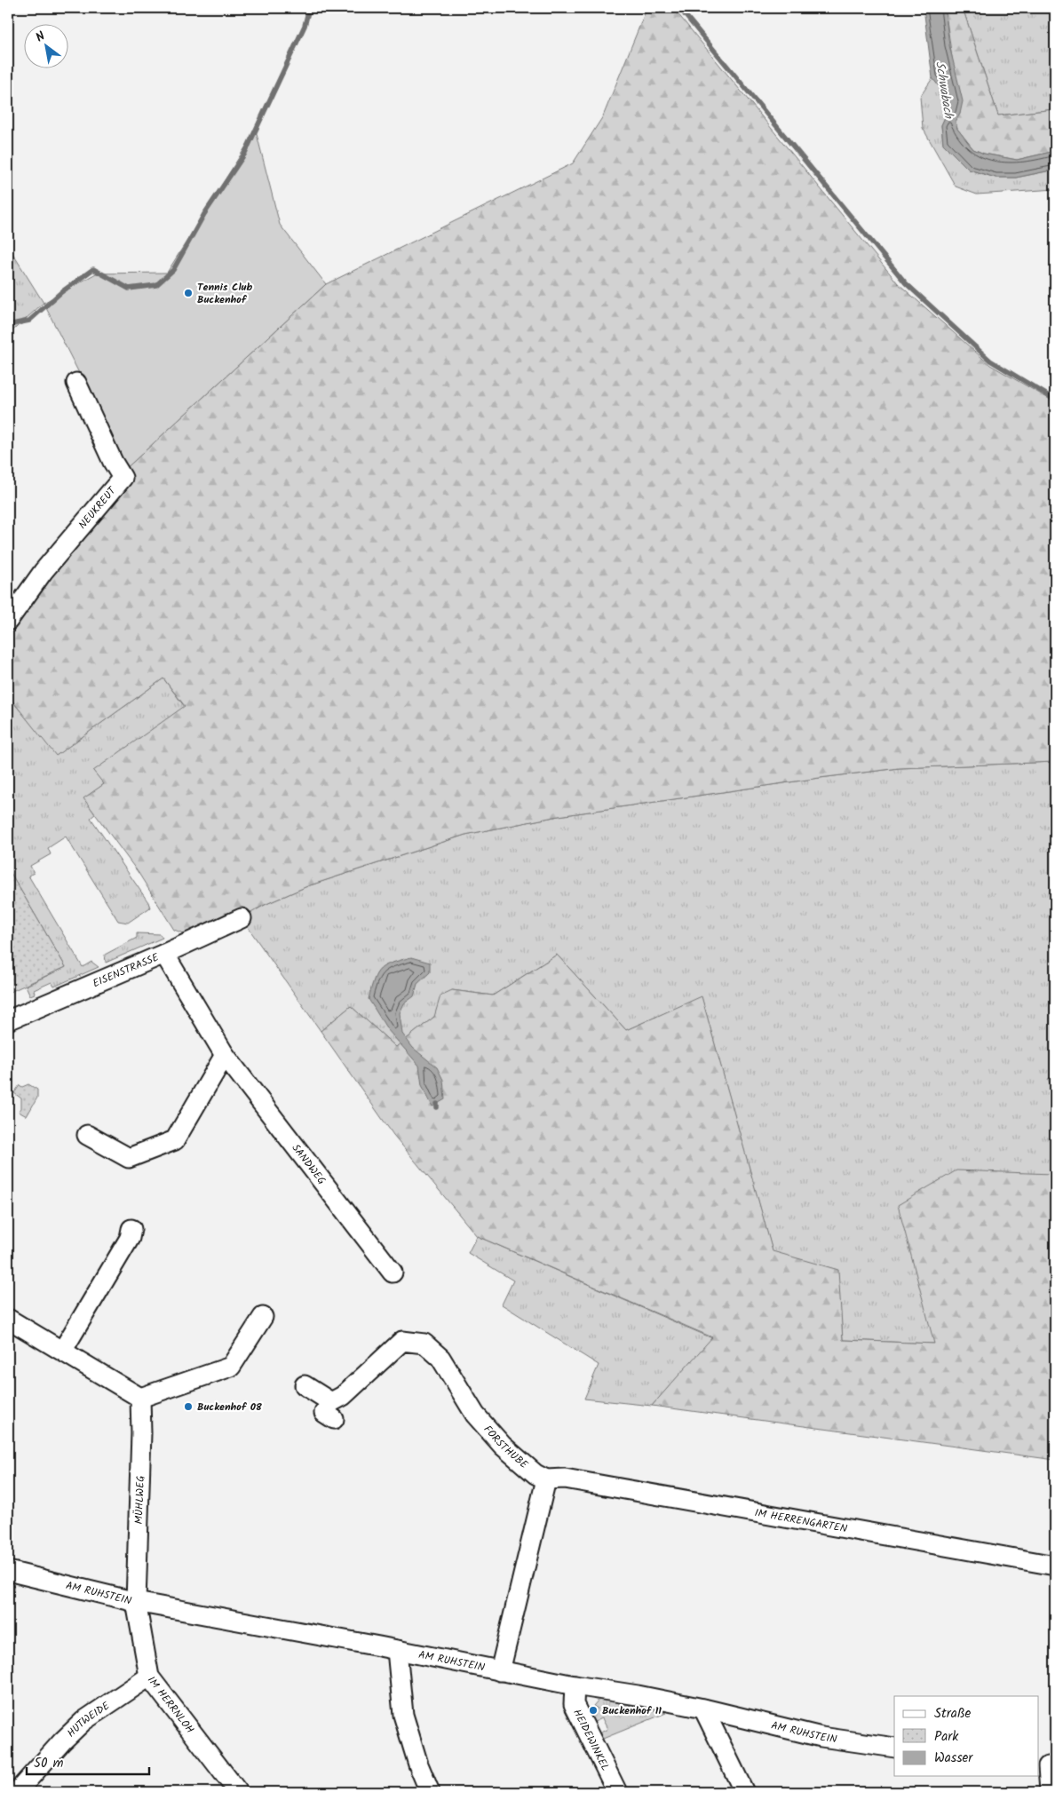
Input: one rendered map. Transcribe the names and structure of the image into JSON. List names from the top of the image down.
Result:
{
  "streets": {
    "street": [
      "NEUKREUT",
      "EISENSTRASSE",
      "SANDWEG",
      "FORSTHUBE",
      "MÜHLWEG",
      "IM HERRENGARTEN",
      "AM RUHSTEIN",
      "IM HERRNLOH",
      "HUTWEIDE",
      "HEIDEWINKEL"
    ]
  },
  "crossings": [
    ["EISENSTRASSE", "SANDWEG"],
    ["FORSTHUBE", "IM HERRENGARTEN"],
    ["MÜHLWEG", "AM RUHSTEIN"],
    ["MÜHLWEG", "IM HERRNLOH"],
    ["AM RUHSTEIN", "IM HERRNLOH"],
    ["AM RUHSTEIN", "HEIDEWINKEL"],
    ["IM HERRNLOH", "HUTWEIDE"]
  ],
  "water": ["Schwabach"],
  "places": ["Tennis Club Buckenhof", "Buckenhof 08", "Buckenhof 11"],
  "legend": ["Straße", "Park", "Wasser"],
  "scale_bar": "50 m",
  "north": "top left"
}
